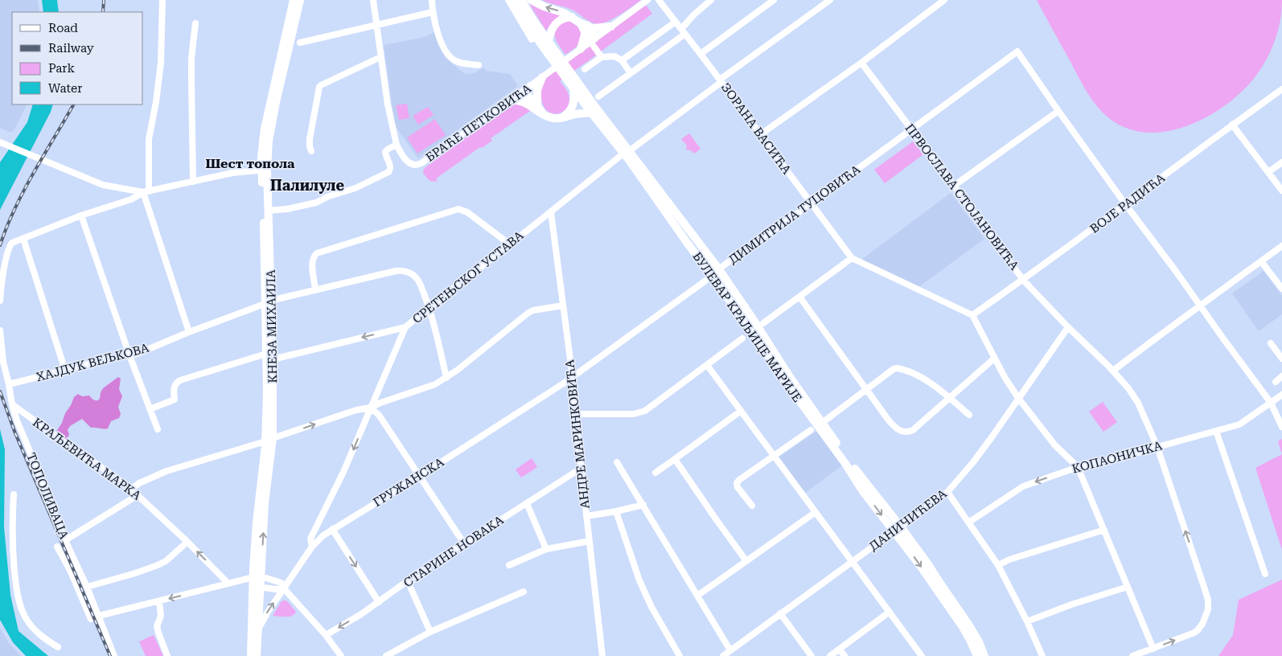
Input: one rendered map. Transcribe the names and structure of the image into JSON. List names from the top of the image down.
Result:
{
  "streets": {
    "main road": ["КНЕЗА МИХАИЛА", "БУЛЕВАР КРАЉИЦЕ МАРИЈЕ"],
    "street": [
      "БРАЋЕ ПЕТКОВИЋА",
      "ЗОРАНА ВАСИЋА",
      "ПРВОСЛАВА СТОЈАНОВИЋА",
      "ВОЈЕ РАДИЋА",
      "ДИМИТРИЈА ТУЦОВИЋА",
      "СРЕТЕЊСКОГ УСТАВА",
      "ХАЈДУК ВЕЉКОВА",
      "АНДРЕ МАРИНКОВИЋА",
      "КОПАОНИЧКА",
      "КРАЉЕВИЋА МАРКА",
      "ГРУЖАНСКА",
      "ТОПОЛИВАЦА",
      "ДАНИЧИЋЕВА",
      "СТАРИНЕ НОВАКА"
    ]
  },
  "crossings": [
    ["ЗОРАНА ВАСИЋА", "ДИМИТРИЈА ТУЦОВИЋА"],
    ["ЗОРАНА ВАСИЋА", "СРЕТЕЊСКОГ УСТАВА"],
    ["ПРВОСЛАВА СТОЈАНОВИЋА", "ВОЈЕ РАДИЋА"],
    ["ПРВОСЛАВА СТОЈАНОВИЋА", "ДИМИТРИЈА ТУЦОВИЋА"],
    ["ПРВОСЛАВА СТОЈАНОВИЋА", "КОПАОНИЧКА"],
    ["ПРВОСЛАВА СТОЈАНОВИЋА", "ДАНИЧИЋЕВА"],
    ["ДИМИТРИЈА ТУЦОВИЋА", "БУЛЕВАР КРАЉИЦЕ МАРИЈЕ"],
    ["ДИМИТРИЈА ТУЦОВИЋА", "АНДРЕ МАРИНКОВИЋА"],
    ["ДИМИТРИЈА ТУЦОВИЋА", "ГРУЖАНСКА"],
    ["СРЕТЕЊСКОГ УСТАВА", "БУЛЕВАР КРАЉИЦЕ МАРИЈЕ"],
    ["СРЕТЕЊСКОГ УСТАВА", "ХАЈДУК ВЕЉКОВА"],
    ["СРЕТЕЊСКОГ УСТАВА", "АНДРЕ МАРИНКОВИЋА"],
    ["СРЕТЕЊСКОГ УСТАВА", "ГРУЖАНСКА"],
    ["КНЕЗА МИХАИЛА", "ХАЈДУК ВЕЉКОВА"],
    ["КНЕЗА МИХАИЛА", "ГРУЖАНСКА"],
    ["БУЛЕВАР КРАЉИЦЕ МАРИЈЕ", "ДАНИЧИЋЕВА"],
    ["ХАЈДУК ВЕЉКОВА", "ТОПОЛИВАЦА"],
    ["АНДРЕ МАРИНКОВИЋА", "ГРУЖАНСКА"],
    ["АНДРЕ МАРИНКОВИЋА", "СТАРИНЕ НОВАКА"],
    ["КРАЉЕВИЋА МАРКА", "ТОПОЛИВАЦА"]
  ],
  "one_way": ["КОПАОНИЧКА"],
  "districts": ["Шест топола", "Палилуле"],
  "legend": [
    "Road",
    "Railway",
    "Park",
    "Water"
  ]
}
